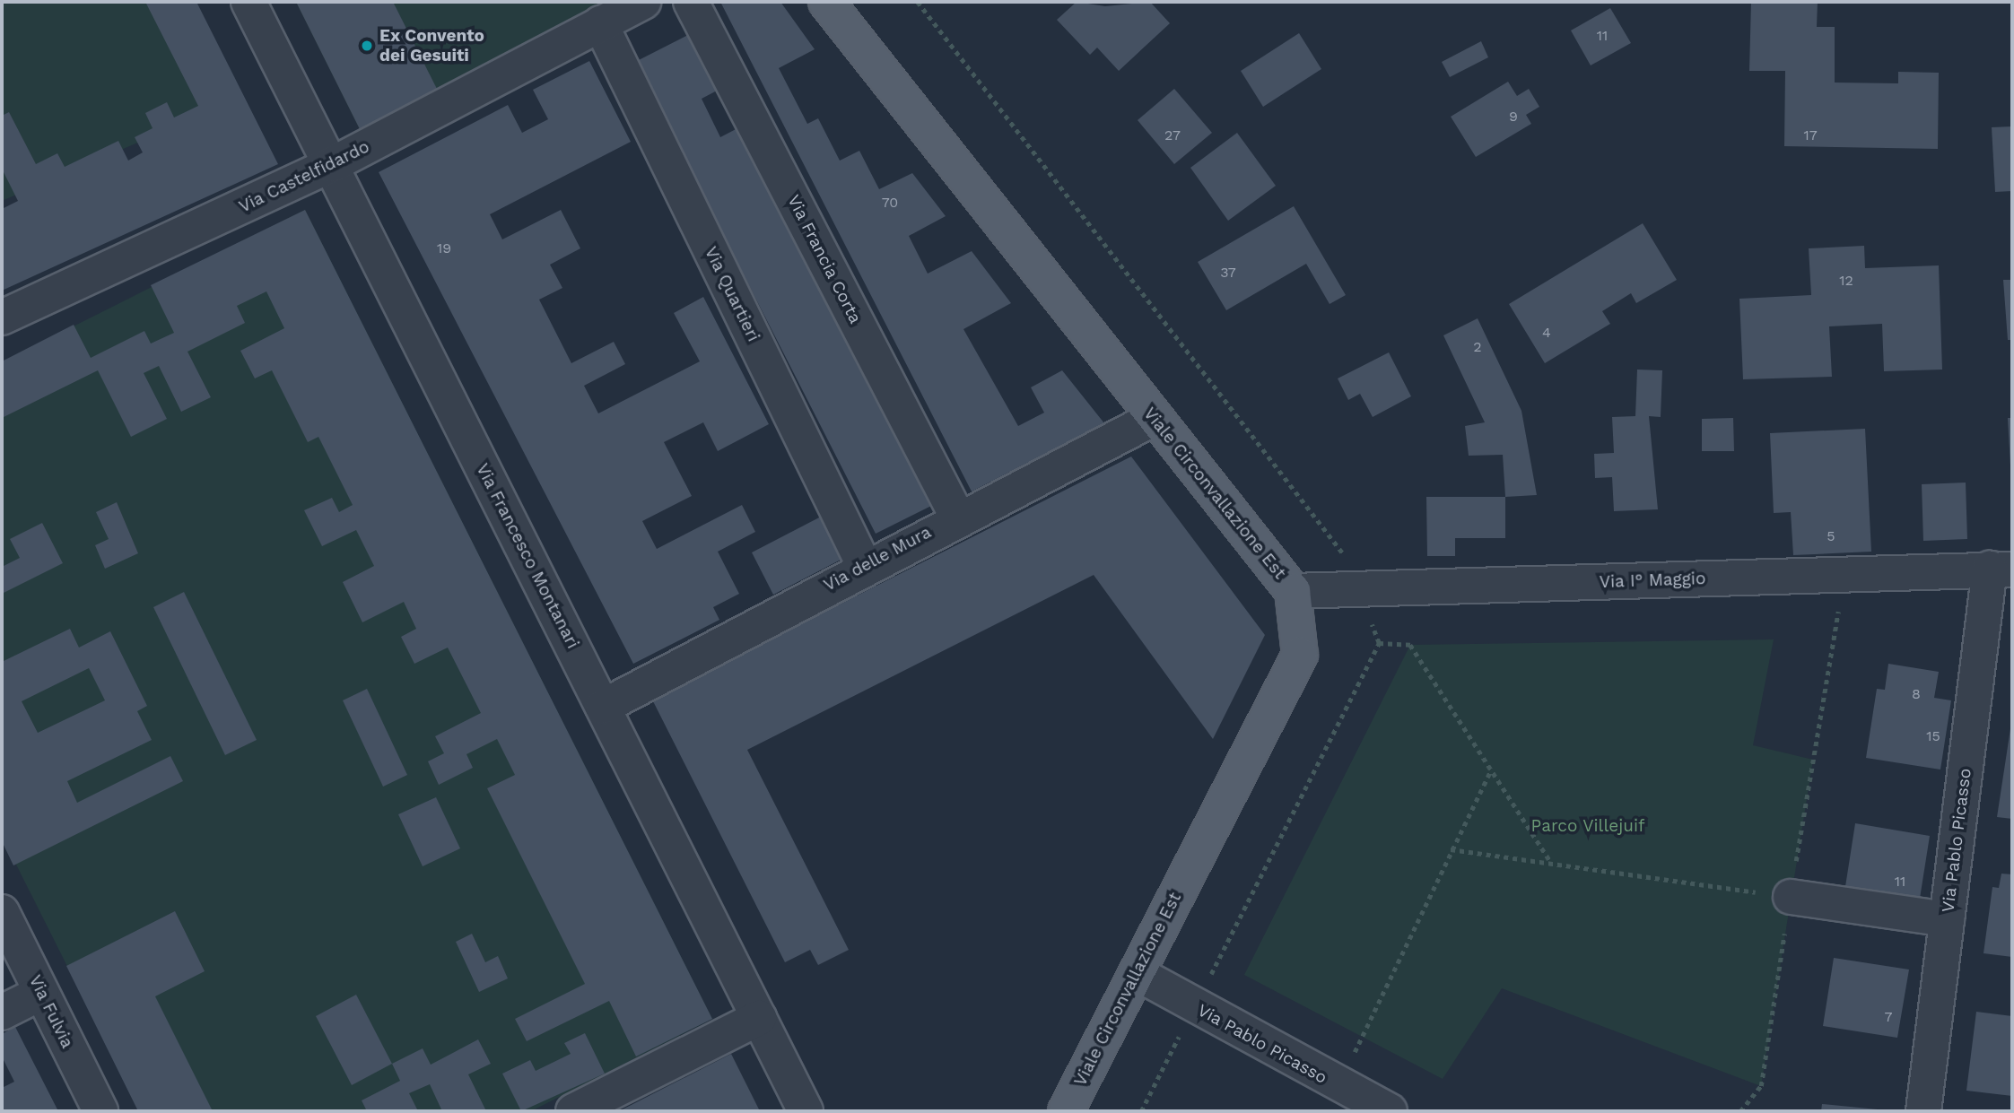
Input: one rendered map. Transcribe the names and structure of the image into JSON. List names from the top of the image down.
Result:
{
  "streets": {
    "main road": ["Viale Circonvallazione Est"],
    "street": [
      "Via Castelfidardo",
      "Via Francia Corta",
      "Via Quartieri",
      "Via Francesco Montanari",
      "Via delle Mura",
      "Via I° Maggio",
      "Via Pablo Picasso",
      "Via Fulvia"
    ]
  },
  "crossings": [
    ["Via Castelfidardo", "Via Quartieri"],
    ["Via Castelfidardo", "Via Francesco Montanari"],
    ["Via Francia Corta", "Via delle Mura"],
    ["Via Quartieri", "Via delle Mura"],
    ["Viale Circonvallazione Est", "Via delle Mura"],
    ["Viale Circonvallazione Est", "Via I° Maggio"],
    ["Viale Circonvallazione Est", "Via Pablo Picasso"],
    ["Via Francesco Montanari", "Via delle Mura"],
    ["Via I° Maggio", "Via Pablo Picasso"]
  ],
  "parks": ["Parco Villejuif"],
  "places": ["Ex Convento dei Gesuiti"],
  "house_numbers": [
    "11",
    "9",
    "27",
    "17",
    "70",
    "19",
    "37",
    "12",
    "4",
    "2",
    "5",
    "8",
    "15",
    "11",
    "7"
  ]
}
